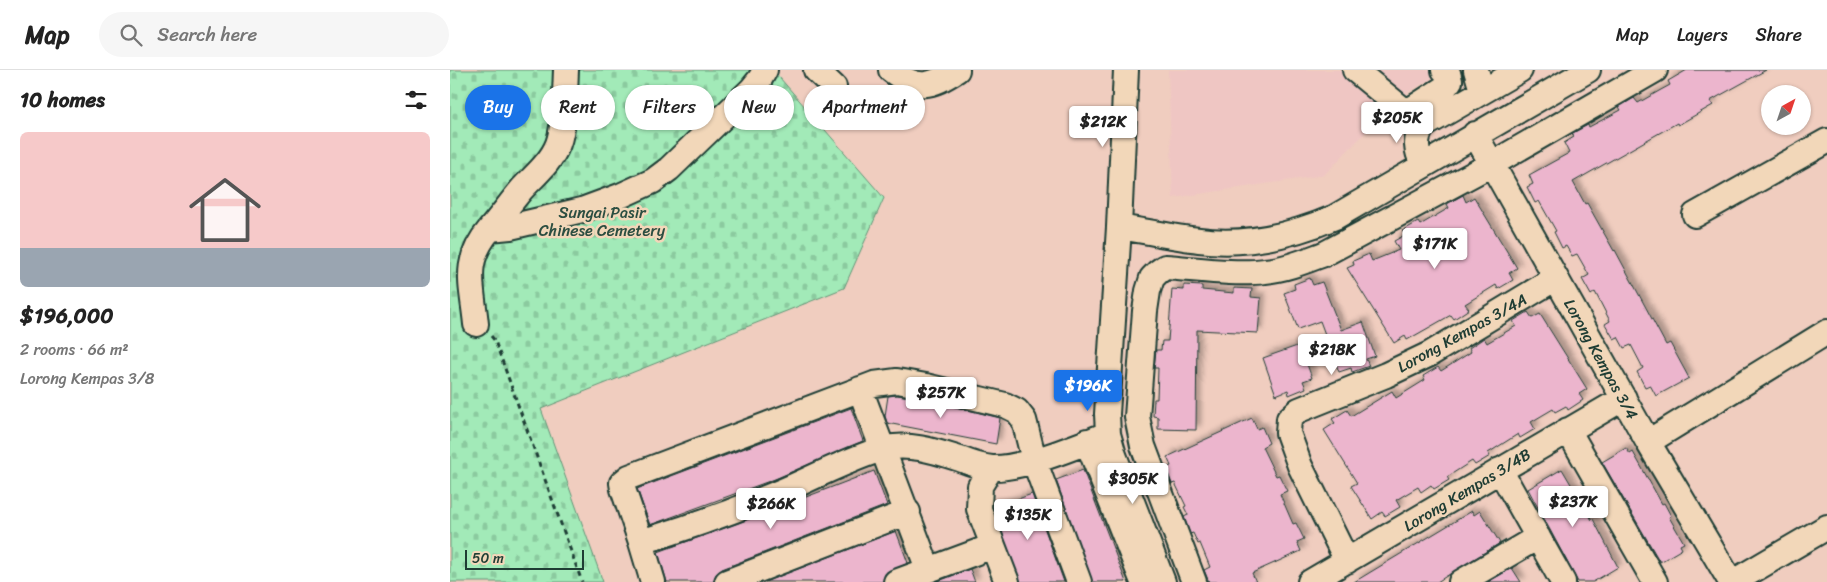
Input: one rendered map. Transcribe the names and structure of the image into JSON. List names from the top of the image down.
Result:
{
  "streets": {
    "street": ["Lorong Kempas 3/4A", "Lorong Kempas 3/4", "Lorong Kempas 3/4B"]
  },
  "crossings": [
    ["Lorong Kempas 3/4A", "Lorong Kempas 3/4"],
    ["Lorong Kempas 3/4A", "Lorong Kempas 3/4B"],
    ["Lorong Kempas 3/4", "Lorong Kempas 3/4B"]
  ],
  "parks": ["Sungai Pasir Chinese Cemetery"],
  "scale_bar": "50 m",
  "north": "top right",
  "page": {
    "header": "Map",
    "search": "Search here",
    "nav": ["Map", "Layers", "Share"],
    "heading": "10 homes",
    "chip": [
      "Buy",
      "Rent",
      "Filters",
      "New",
      "Apartment"
    ],
    "price": [
      "$205K",
      "$212K",
      "$171K",
      "$218K",
      "$196K",
      "$257K",
      "$305K",
      "$237K",
      "$266K",
      "$135K"
    ],
    "list": [
      {
        "name": "$196,000",
        "note": "2 rooms · 66 m² · Lorong Kempas 3/8"
      }
    ],
    "scale": "50 m"
  }
}
